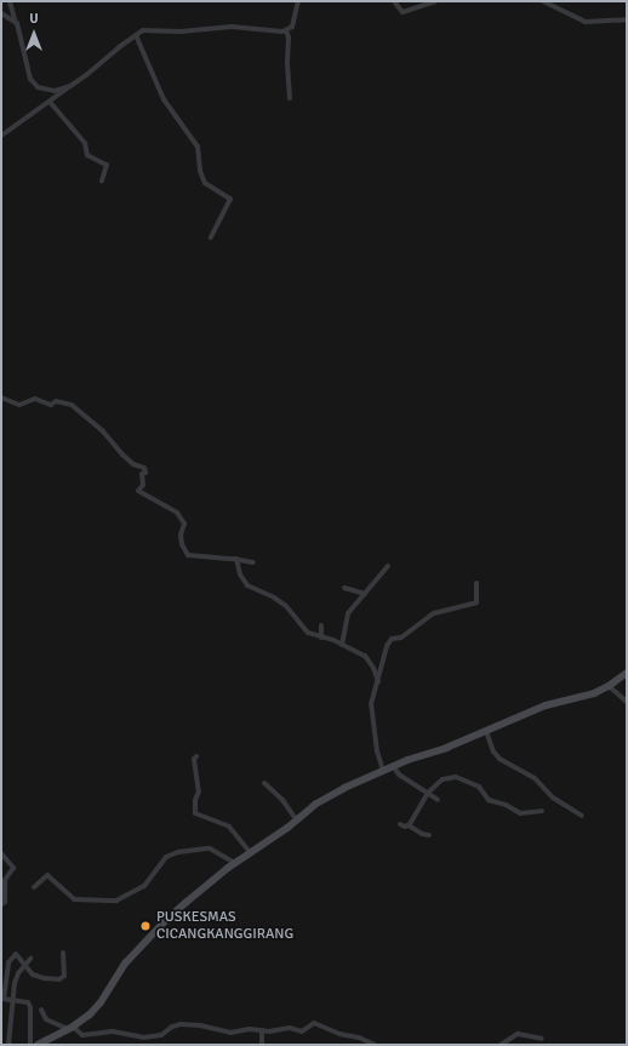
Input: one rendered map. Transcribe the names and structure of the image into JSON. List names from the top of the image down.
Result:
{
  "places": ["PUSKESMAS CICANGKANGGIRANG"],
  "north": "top"
}
